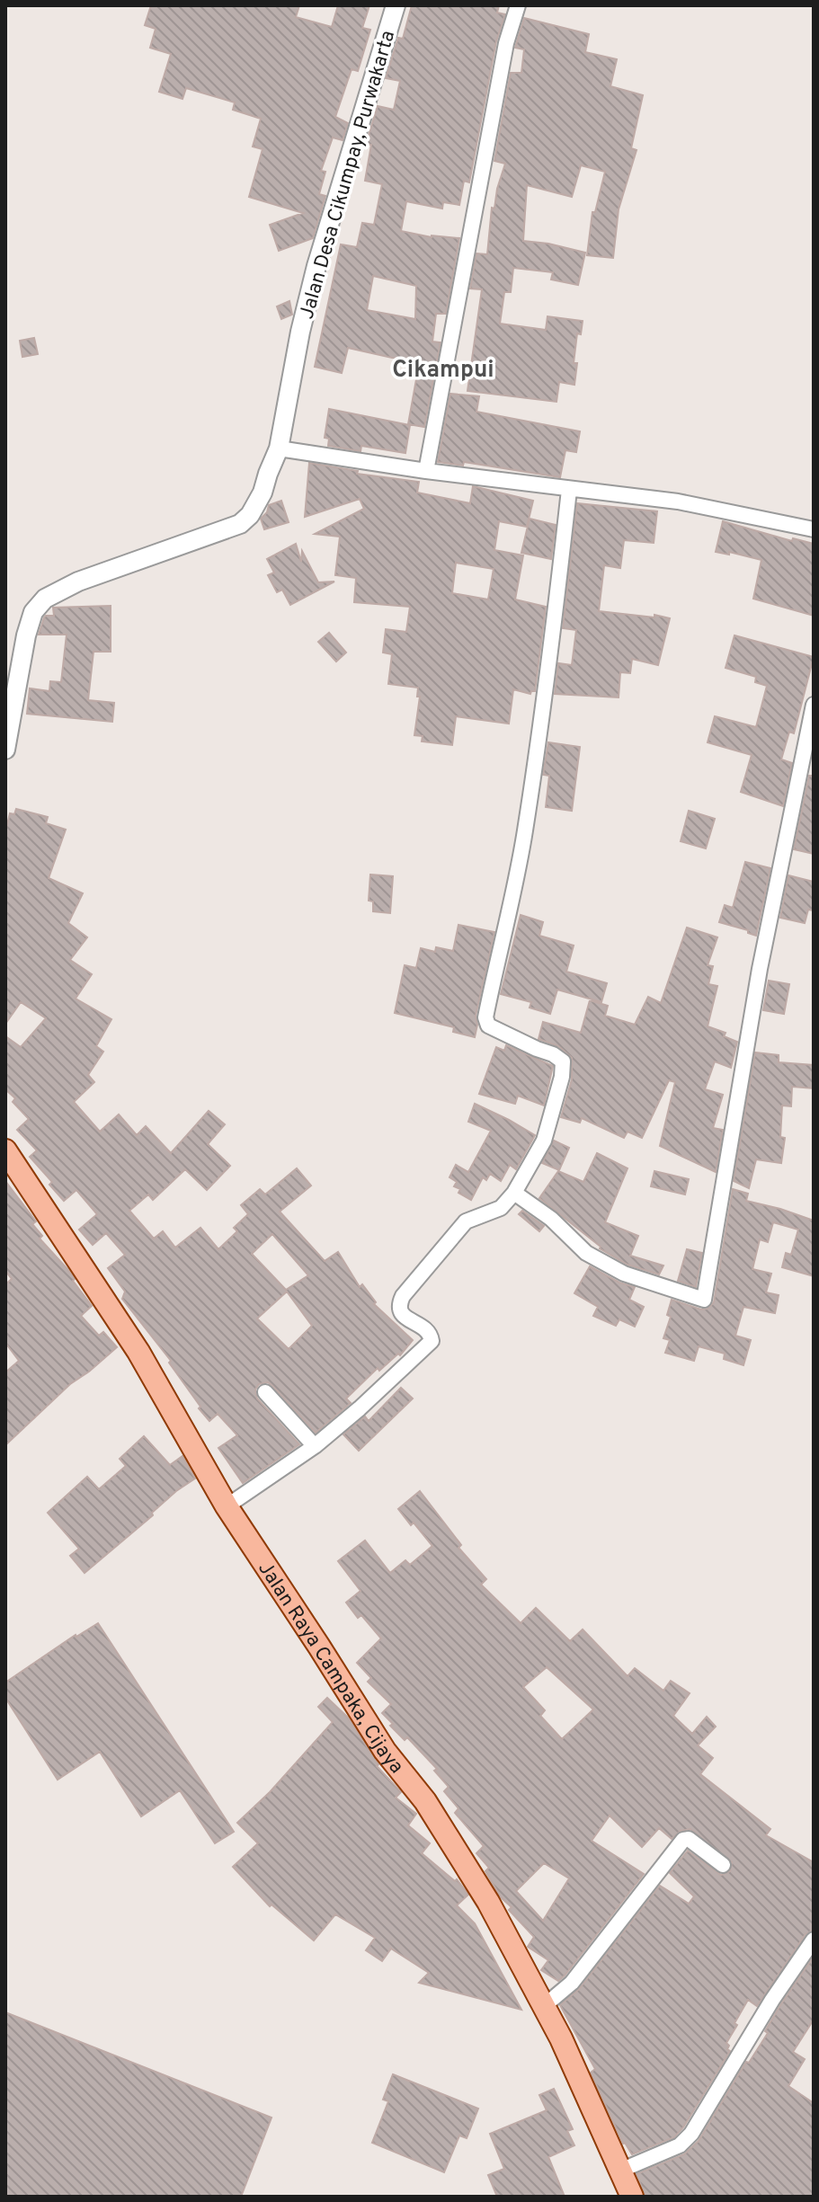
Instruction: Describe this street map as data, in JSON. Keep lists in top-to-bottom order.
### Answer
{
  "streets": {
    "main road": ["Jalan Raya Campaka, Cijaya"],
    "street": ["Jalan Desa Cikumpay, Purwakarta"]
  },
  "districts": ["Cikampui"]
}
